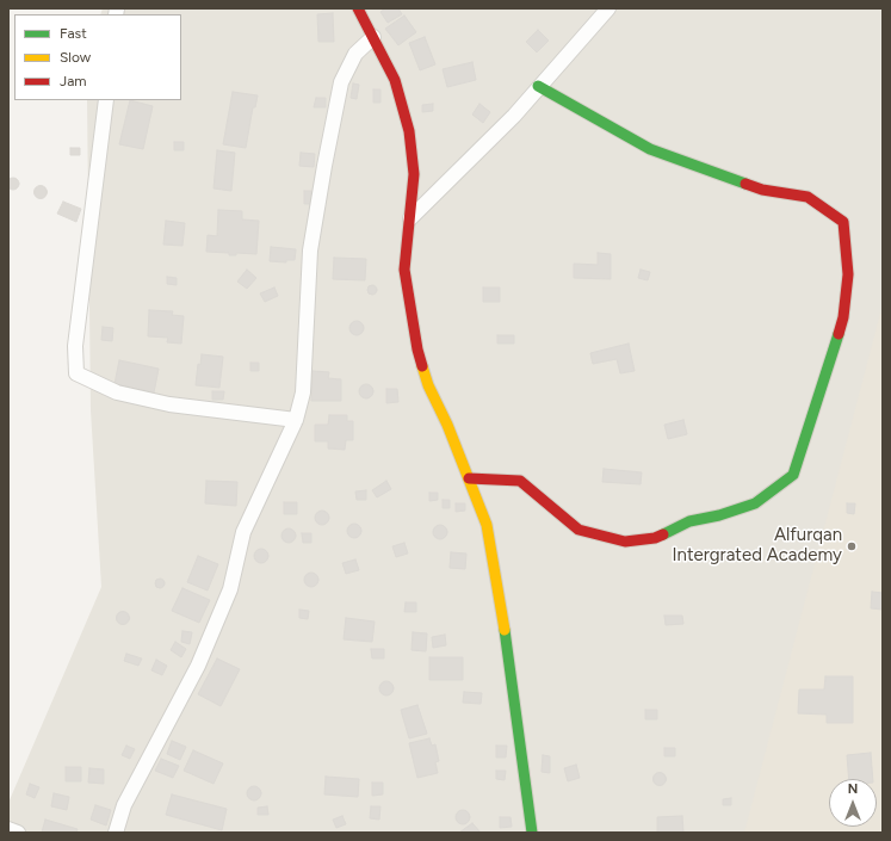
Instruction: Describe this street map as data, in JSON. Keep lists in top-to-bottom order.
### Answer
{
  "places": ["Alfurqan Intergrated Academy"],
  "legend": ["Fast", "Slow", "Jam"],
  "north": "top"
}
